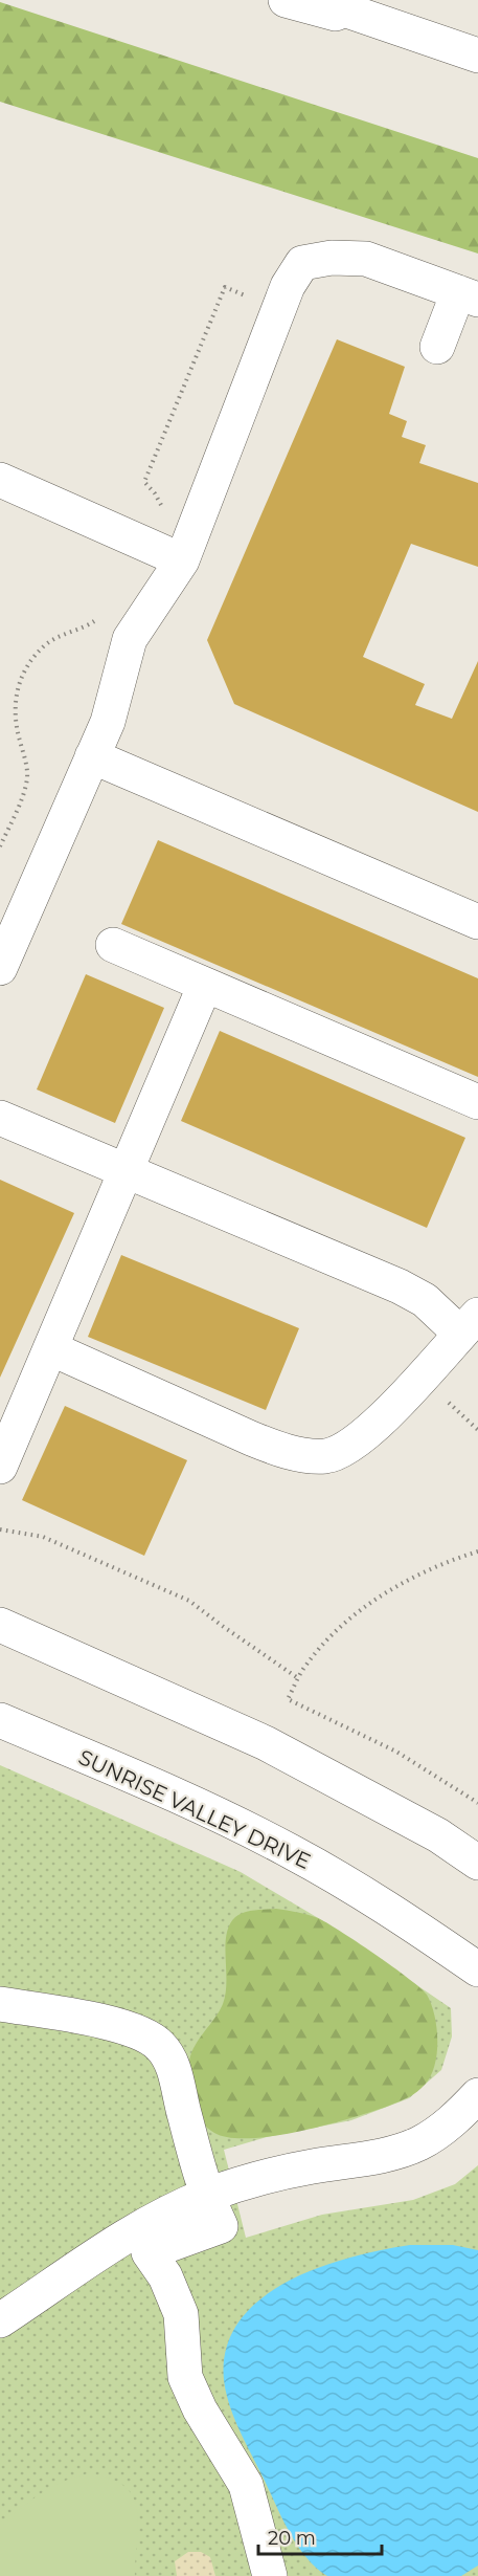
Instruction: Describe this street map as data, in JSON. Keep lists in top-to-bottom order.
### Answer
{
  "streets": {
    "main road": ["SUNRISE VALLEY DRIVE"]
  },
  "scale_bar": "20 m"
}
